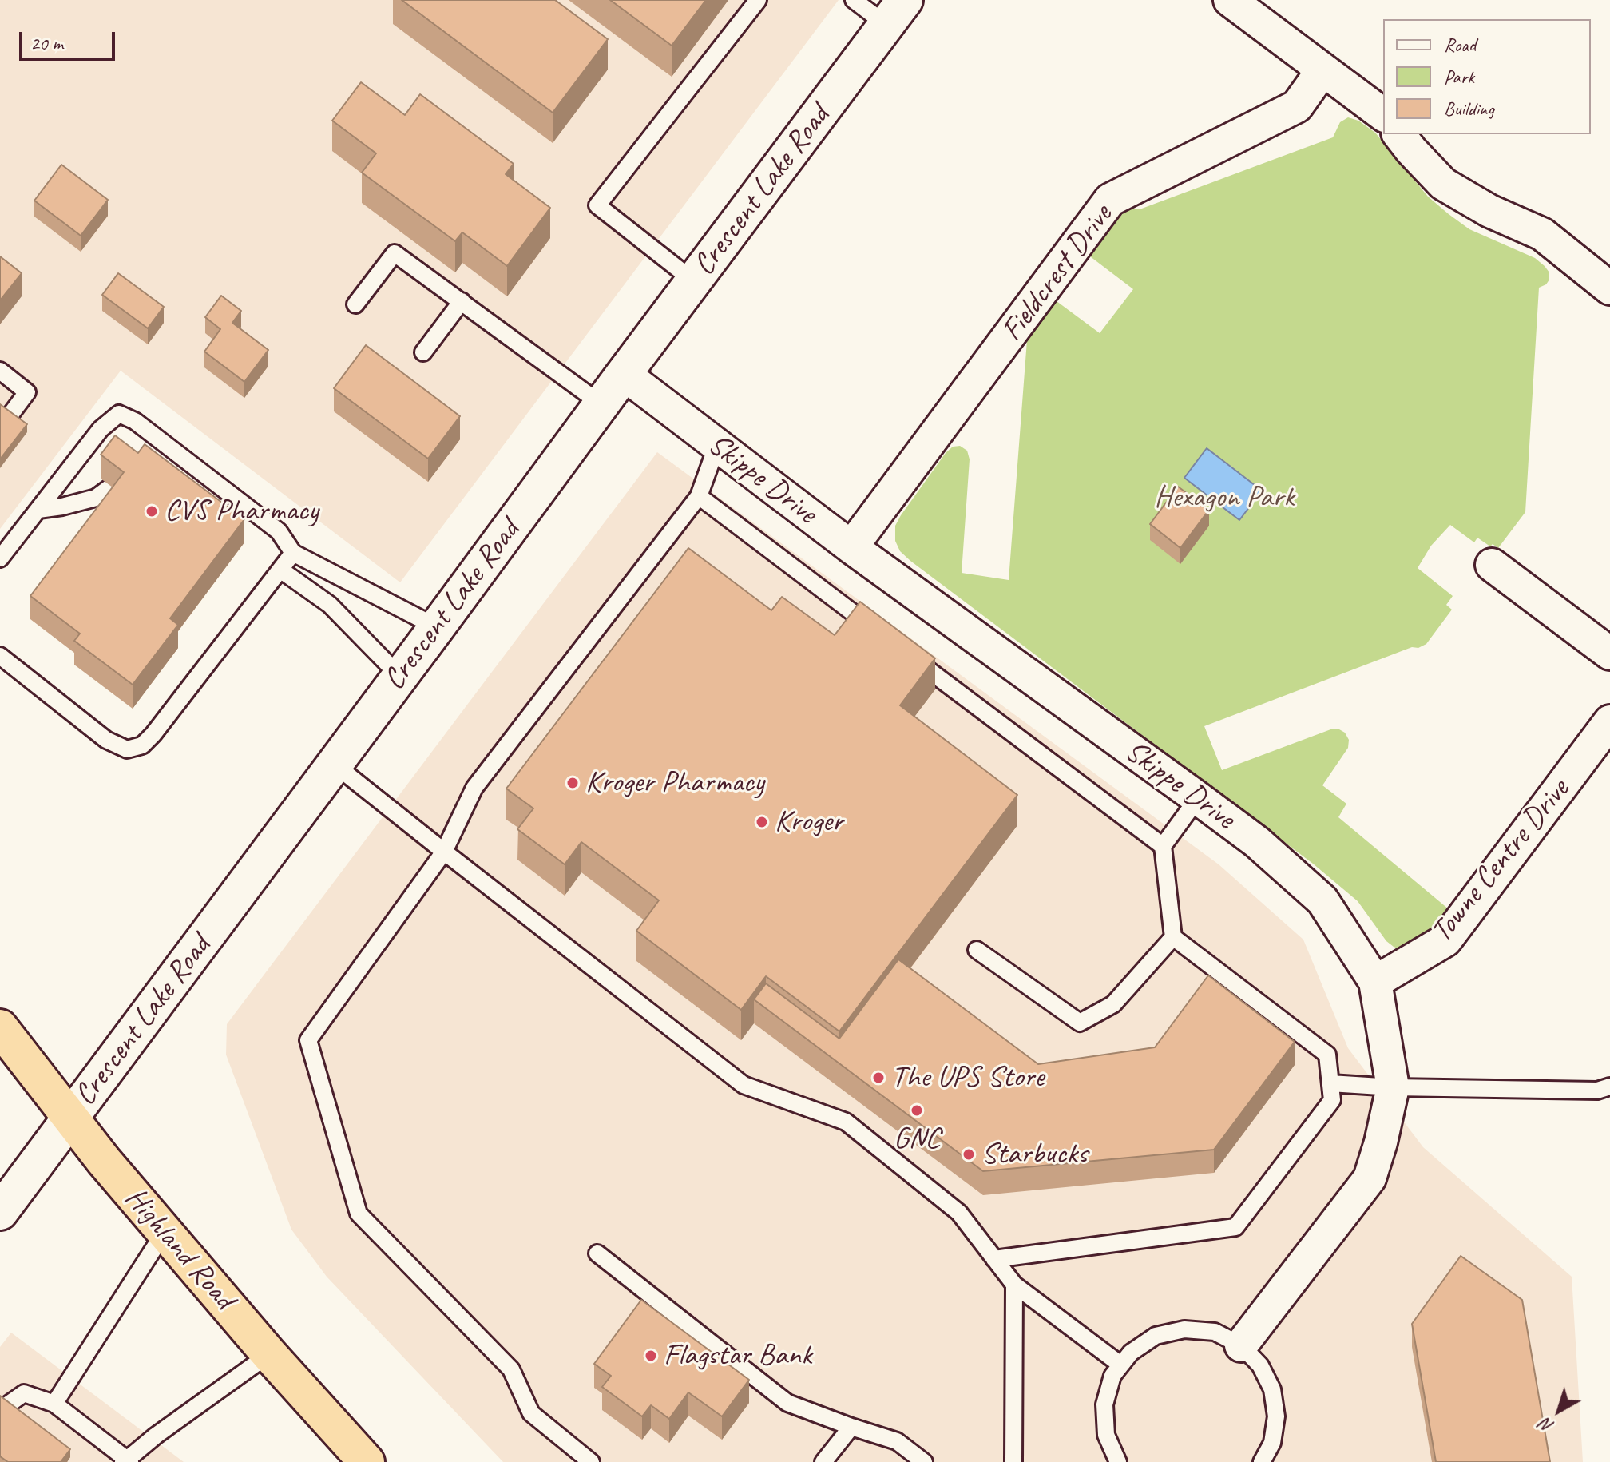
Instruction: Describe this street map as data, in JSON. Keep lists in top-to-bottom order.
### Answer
{
  "streets": {
    "highway": ["Highland Road"],
    "street": [
      "Crescent Lake Road",
      "Fieldcrest Drive",
      "Skippe Drive",
      "Towne Centre Drive"
    ]
  },
  "crossings": [
    ["Crescent Lake Road", "Skippe Drive"],
    ["Crescent Lake Road", "Highland Road"],
    ["Fieldcrest Drive", "Skippe Drive"],
    ["Skippe Drive", "Towne Centre Drive"]
  ],
  "parks": ["Hexagon Park"],
  "places": [
    "CVS Pharmacy",
    "Kroger Pharmacy",
    "Kroger",
    "The UPS Store",
    "GNC",
    "Starbucks",
    "Flagstar Bank"
  ],
  "legend": ["Road", "Park", "Building"],
  "scale_bar": "20 m",
  "north": "bottom left"
}
